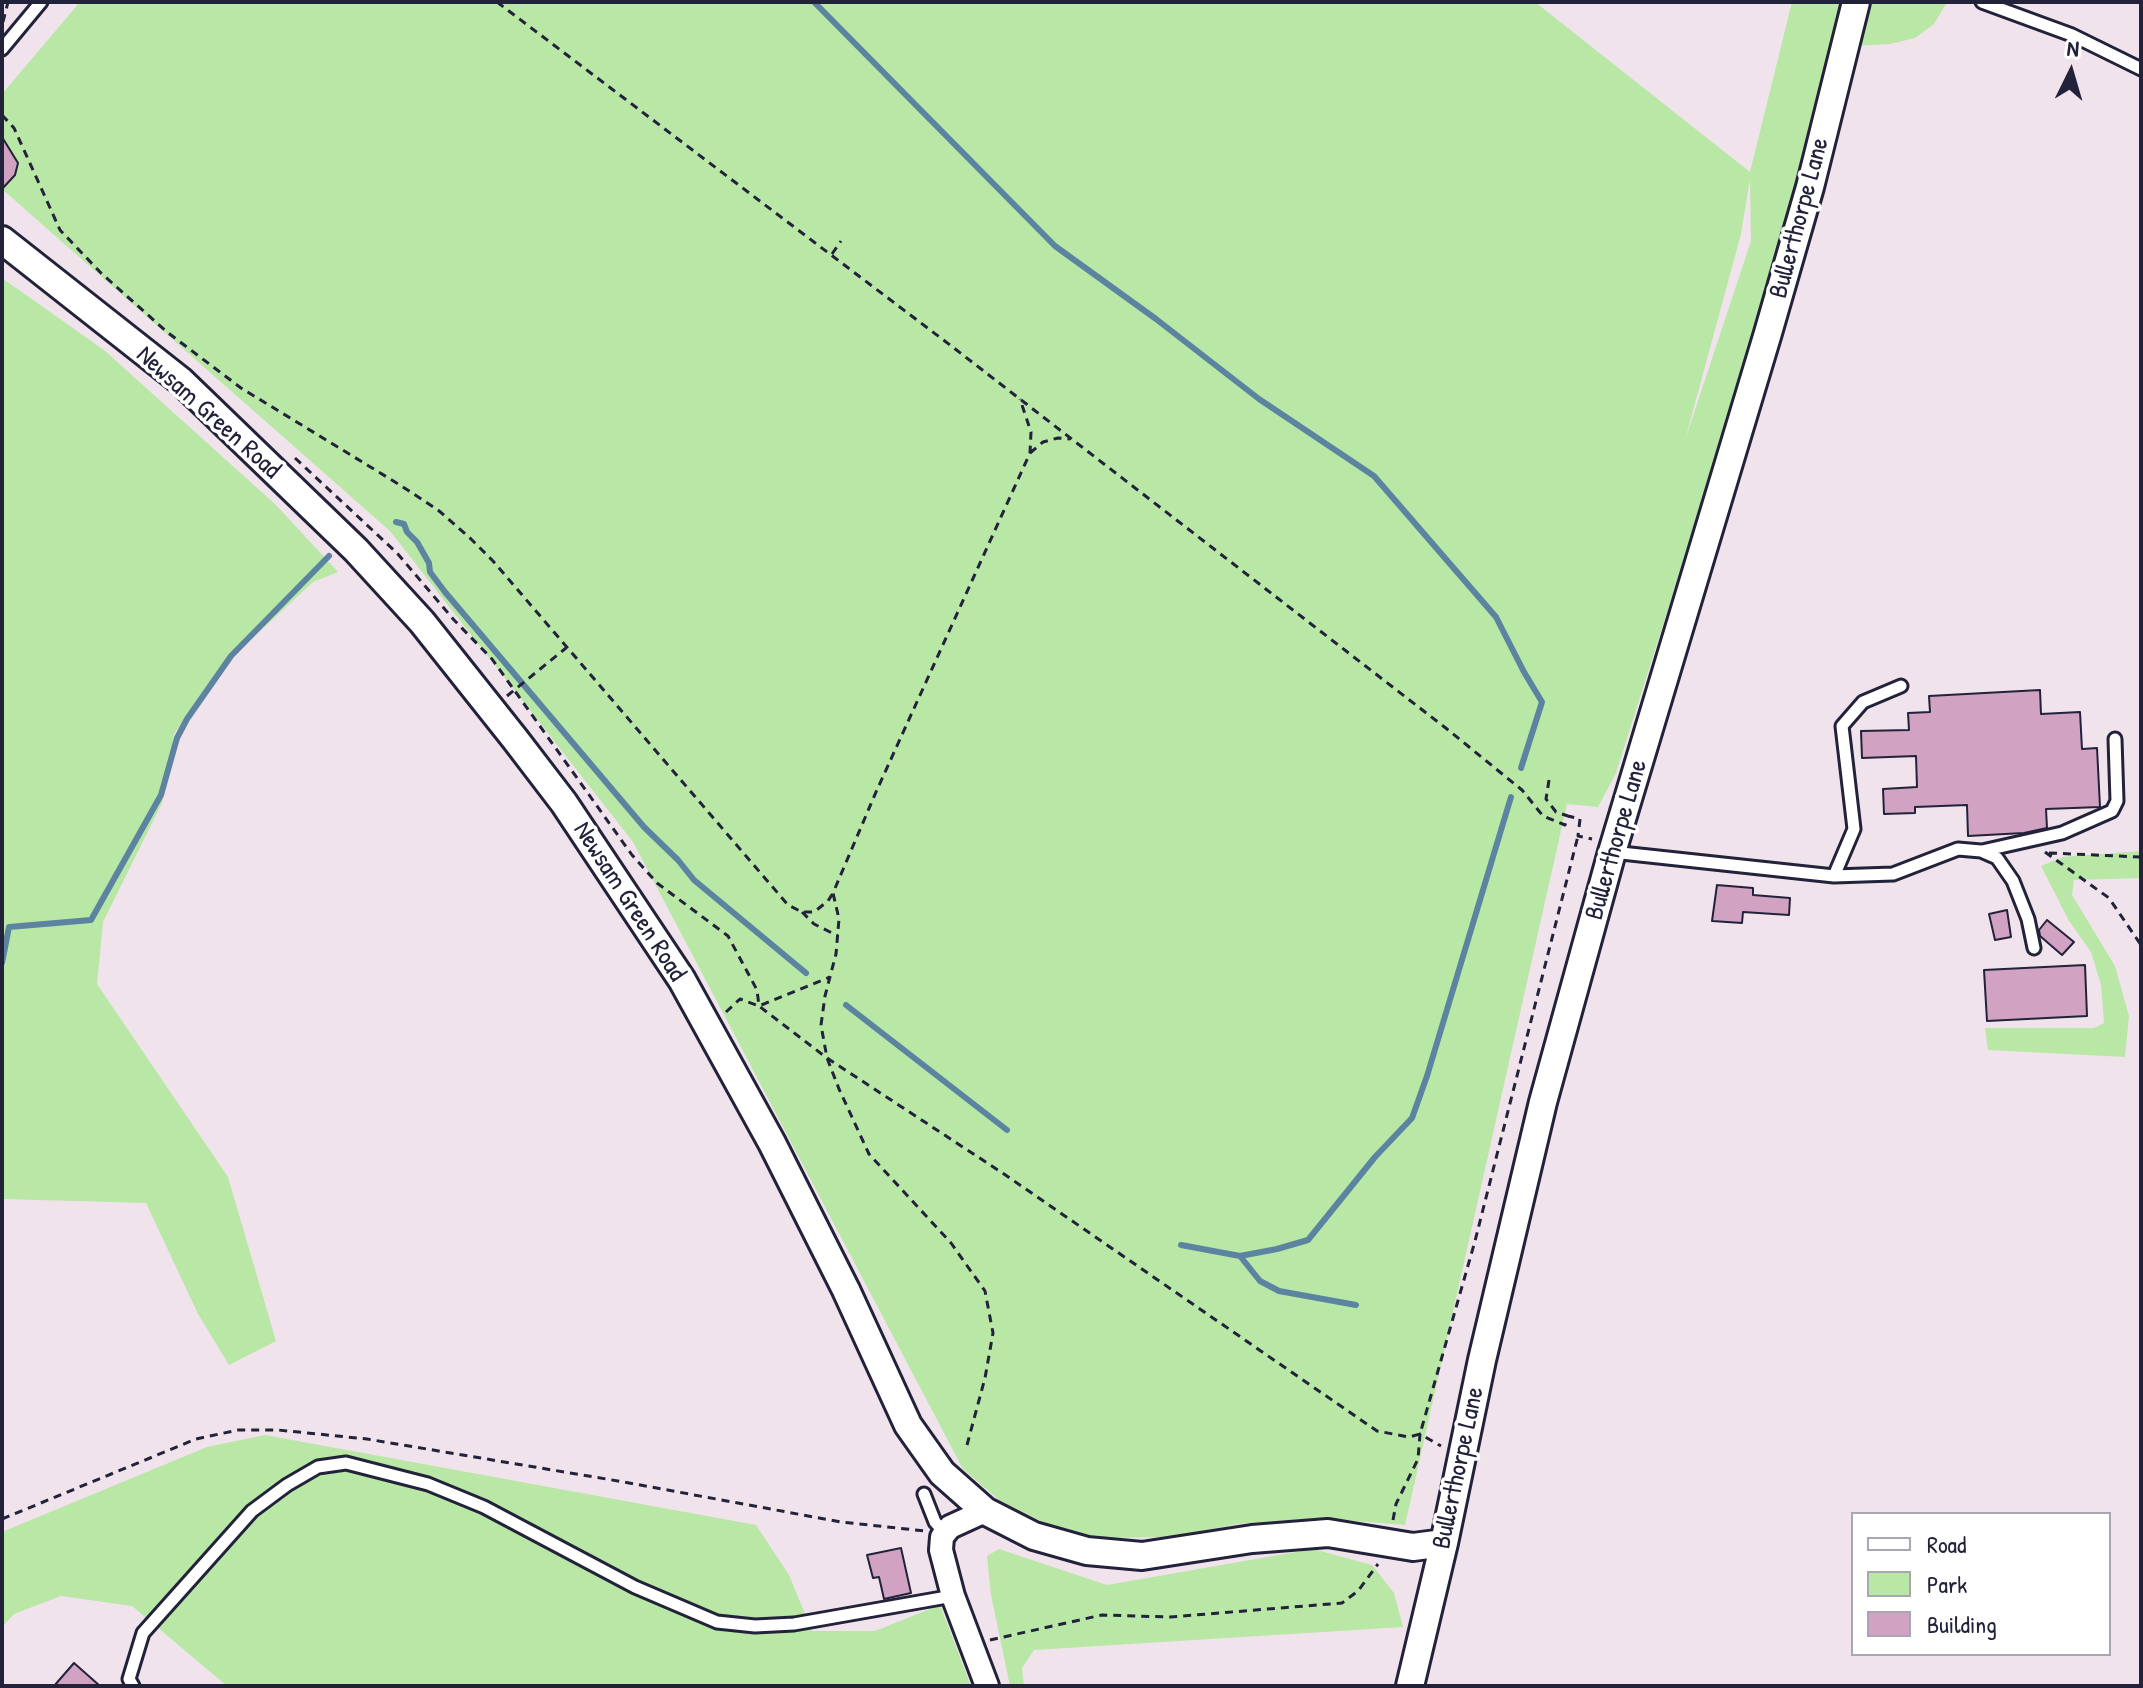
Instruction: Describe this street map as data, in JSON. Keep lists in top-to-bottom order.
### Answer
{
  "streets": {
    "street": ["Bullerthorpe Lane", "Newsam Green Road"]
  },
  "crossings": [
    ["Bullerthorpe Lane", "Newsam Green Road"]
  ],
  "legend": ["Road", "Park", "Building"],
  "north": "top"
}
